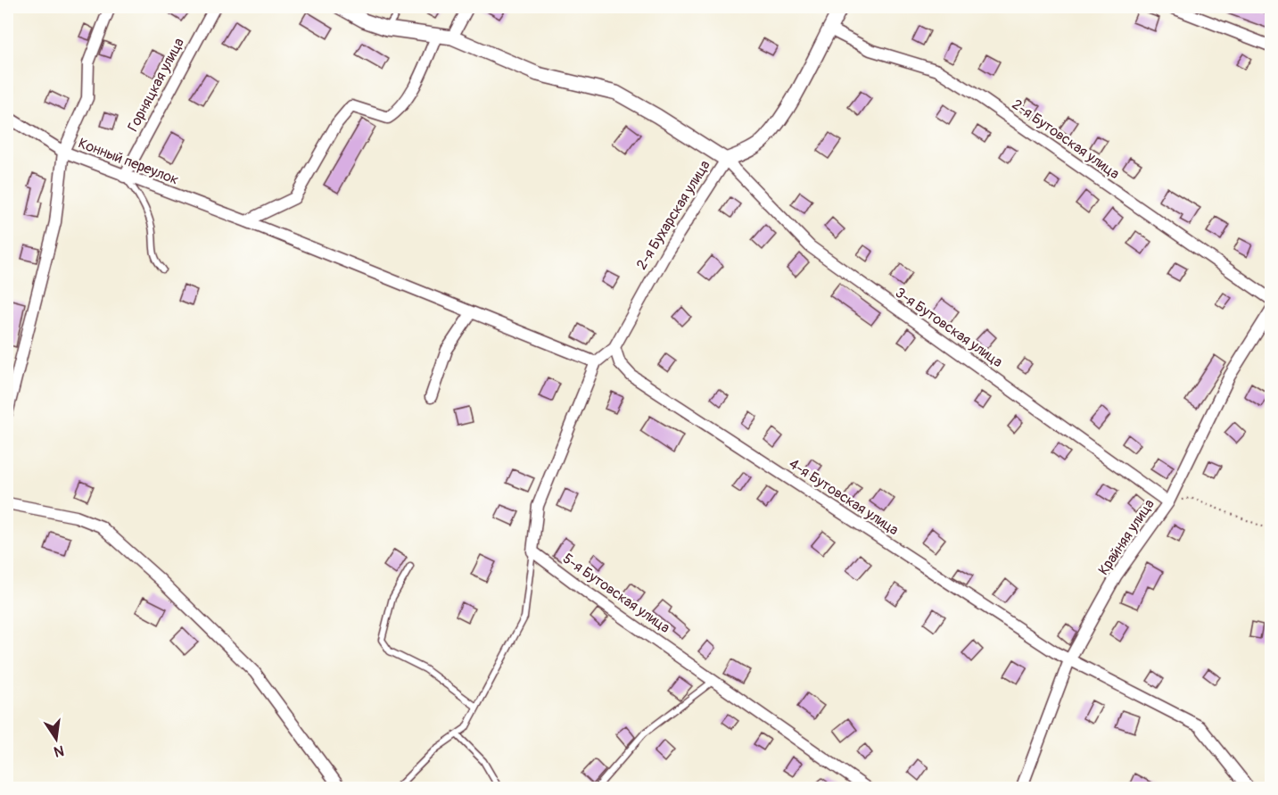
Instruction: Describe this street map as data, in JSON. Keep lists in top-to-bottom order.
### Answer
{
  "streets": {
    "street": [
      "Горняцкая улица",
      "2-я Бутовская улица",
      "Конный переулок",
      "2-я Бухарская улица",
      "3-я Бутовская улица",
      "4-я Бутовская улица",
      "Крайняя улица",
      "5-я Бутовская улица"
    ]
  },
  "crossings": [
    ["Горняцкая улица", "Конный переулок"],
    ["2-я Бутовская улица", "2-я Бухарская улица"],
    ["2-я Бухарская улица", "3-я Бутовская улица"],
    ["2-я Бухарская улица", "4-я Бутовская улица"],
    ["3-я Бутовская улица", "Крайняя улица"],
    ["4-я Бутовская улица", "Крайняя улица"]
  ],
  "north": "bottom"
}
